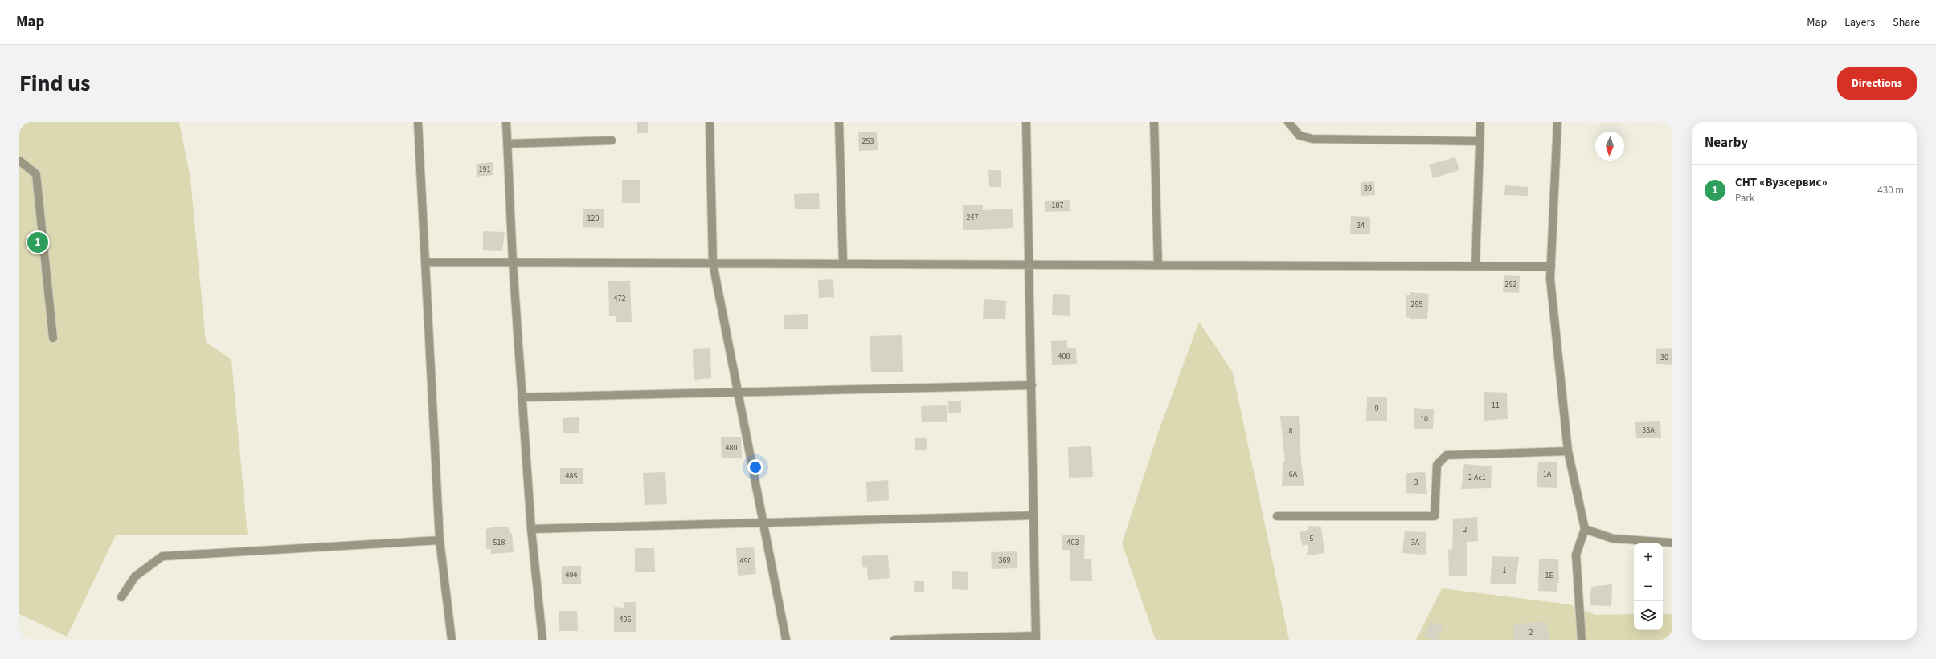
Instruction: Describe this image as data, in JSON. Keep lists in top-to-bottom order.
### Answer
{
  "house_numbers": [
    "253",
    "191",
    "39",
    "187",
    "247",
    "120",
    "34",
    "292",
    "472",
    "295",
    "408",
    "30",
    "11",
    "9",
    "10",
    "33А",
    "8",
    "480",
    "6А",
    "1А",
    "485",
    "2 Ас1",
    "3",
    "2",
    "5",
    "518",
    "403",
    "3А",
    "369",
    "490",
    "1",
    "494",
    "1Б",
    "496",
    "2"
  ],
  "north": "bottom",
  "page": {
    "header": "Map",
    "nav": ["Map", "Layers", "Share"],
    "title": "Find us",
    "buttons": "Directions",
    "heading": "Nearby",
    "list": [
      {
        "mark": "1",
        "name": "СНТ «Вузсервис»",
        "note": "Park",
        "value": "430 m"
      }
    ],
    "pins": "1",
    "map_buttons": ["+", "−"]
  }
}
